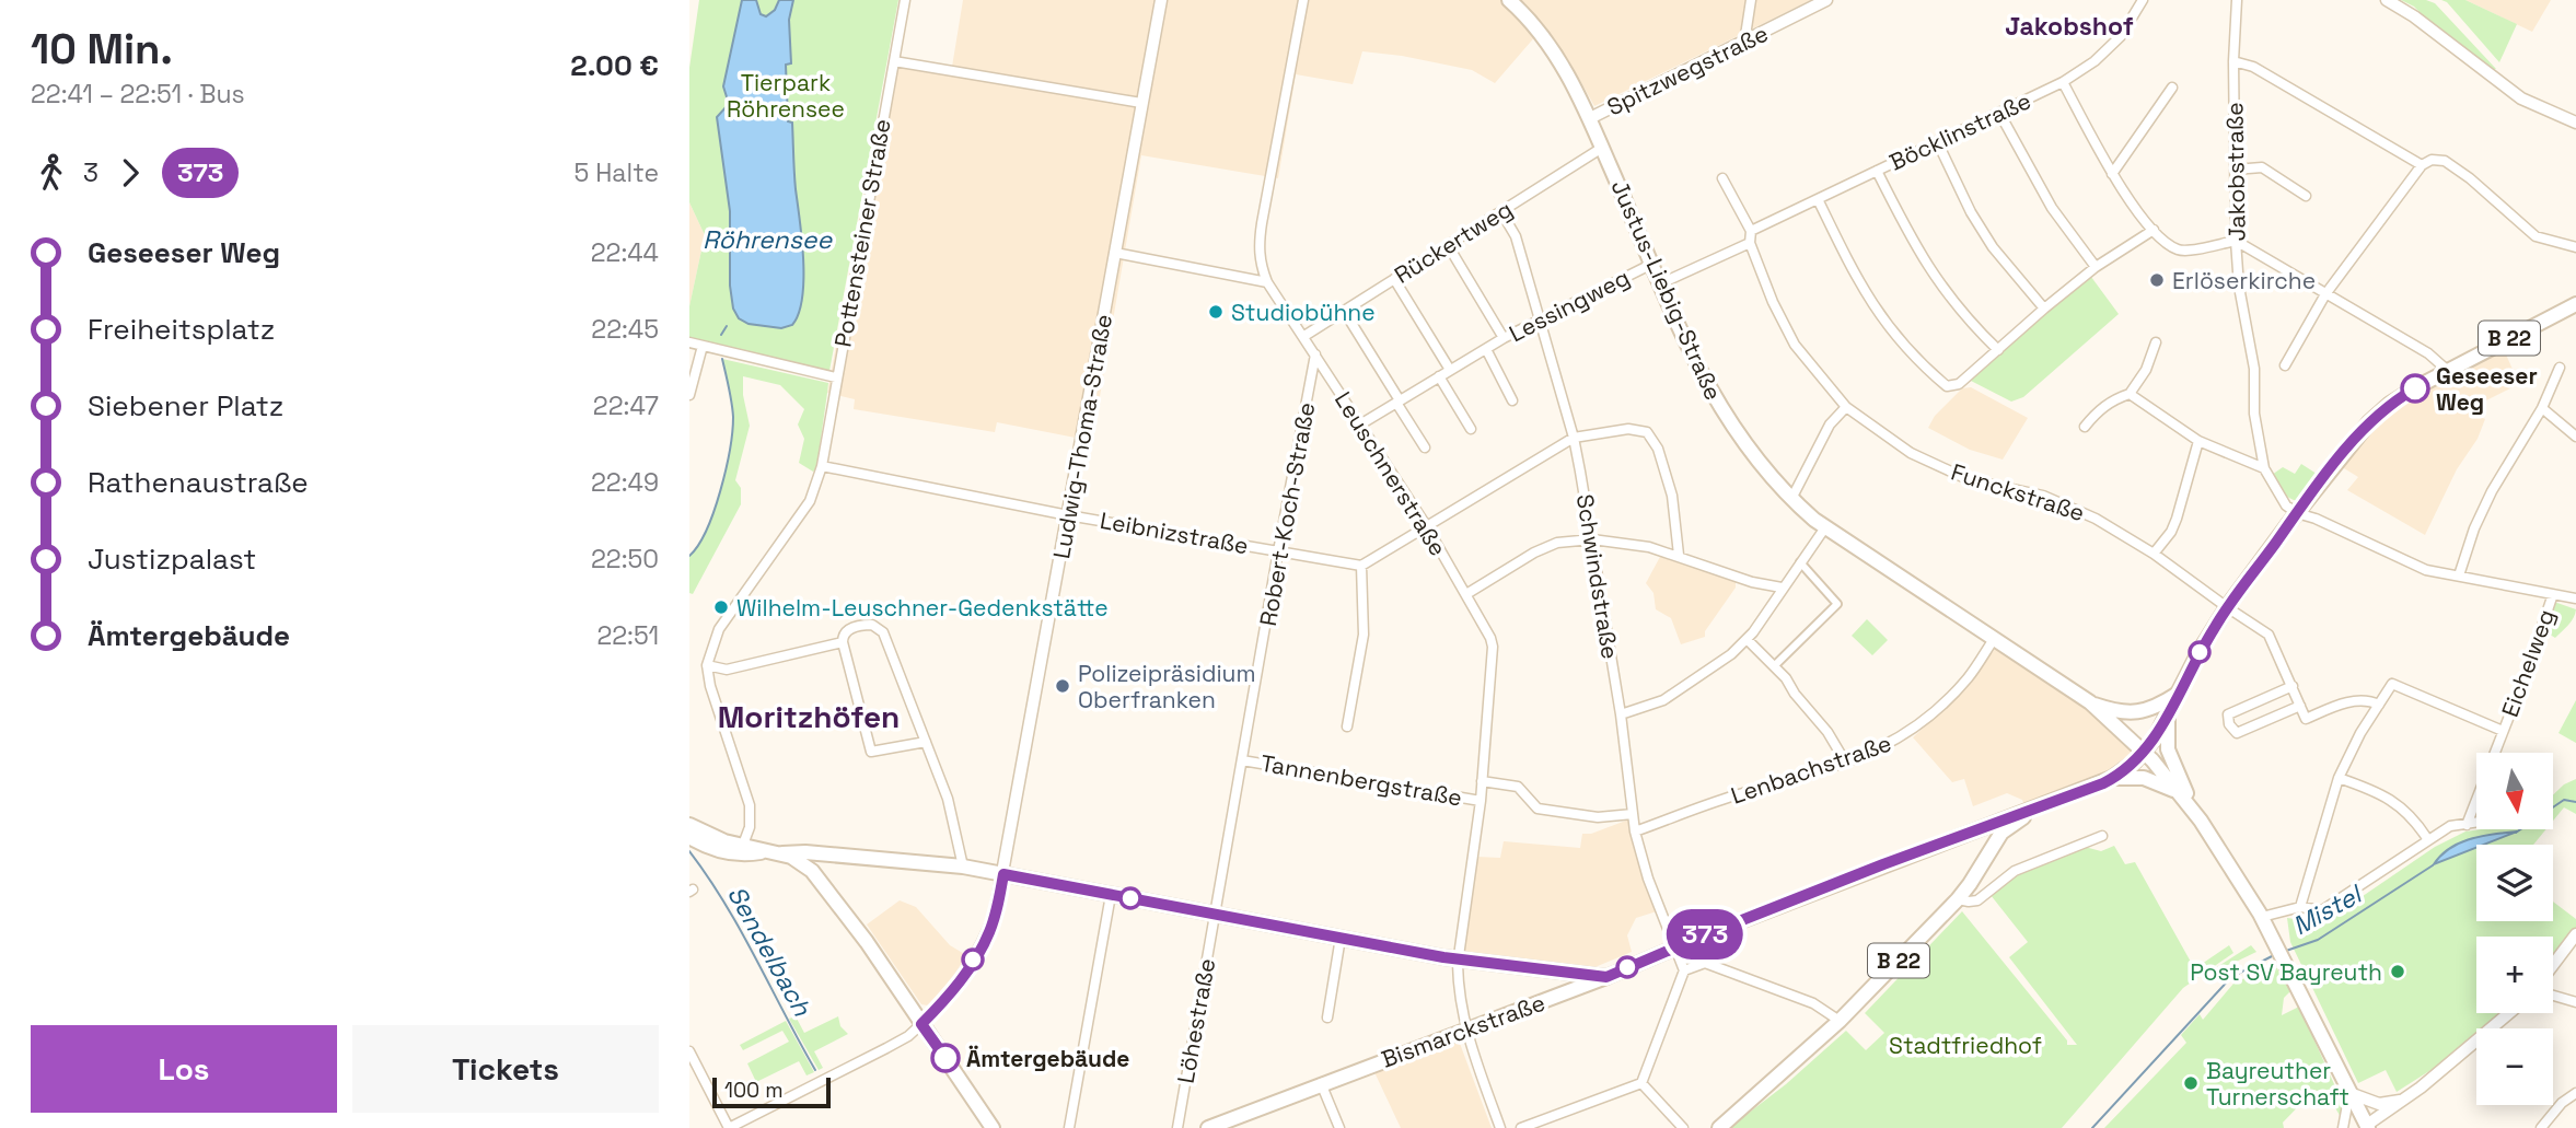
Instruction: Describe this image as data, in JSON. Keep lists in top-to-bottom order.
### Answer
{
  "streets": {
    "main road": ["Justus-Liebig-Straße", "B 22", "Bismarckstraße"],
    "street": [
      "Spitzwegstraße",
      "Böcklinstraße",
      "Jakobstraße",
      "Pottensteiner Straße",
      "Rückertweg",
      "Lessingweg",
      "Ludwig-Thoma-Straße",
      "Leuschnerstraße",
      "Funckstraße",
      "Robert-Koch-Straße",
      "Leibnizstraße",
      "Schwindstraße",
      "Eichelweg",
      "Lenbachstraße",
      "Tannenbergstraße",
      "Löhestraße"
    ]
  },
  "crossings": [
    ["Spitzwegstraße", "Justus-Liebig-Straße"],
    ["Jakobstraße", "B 22"],
    ["Pottensteiner Straße", "Leibnizstraße"],
    ["Rückertweg", "Justus-Liebig-Straße"],
    ["Rückertweg", "Leuschnerstraße"],
    ["Rückertweg", "Schwindstraße"],
    ["Justus-Liebig-Straße", "Lessingweg"],
    ["Justus-Liebig-Straße", "Lenbachstraße"],
    ["Lessingweg", "Leuschnerstraße"],
    ["Lessingweg", "Schwindstraße"],
    ["B 22", "Funckstraße"],
    ["B 22", "Bismarckstraße"],
    ["Ludwig-Thoma-Straße", "Leibnizstraße"],
    ["Leuschnerstraße", "Robert-Koch-Straße"],
    ["Leuschnerstraße", "Tannenbergstraße"],
    ["Leuschnerstraße", "Bismarckstraße"],
    ["Robert-Koch-Straße", "Leibnizstraße"],
    ["Robert-Koch-Straße", "Tannenbergstraße"],
    ["Robert-Koch-Straße", "Löhestraße"],
    ["Schwindstraße", "Lenbachstraße"],
    ["Schwindstraße", "Bismarckstraße"]
  ],
  "districts": ["Jakobshof", "Moritzhöfen"],
  "water": ["Röhrensee", "Mistel", "Sendelbach"],
  "parks": ["Tierpark Röhrensee", "Stadtfriedhof"],
  "places": [
    "Erlöserkirche",
    "Studiobühne",
    "Geseeser Weg",
    "Wilhelm-Leuschner-Gedenkstätte",
    "Polizeipräsidium Oberfranken",
    "Post SV Bayreuth",
    "Ämtergebäude",
    "Bayreuther Turnerschaft"
  ],
  "lines": ["bus line 373"],
  "scale_bar": "100 m",
  "north": "bottom",
  "page": {
    "heading": ["10 Min.", "22:41 – 22:51 · Bus", "2.00 €"],
    "on_map": "373",
    "legs": ["3", "373", "5 Halte"],
    "list": [
      {
        "name": "Geseeser Weg",
        "value": "22:44"
      },
      {
        "name": "Freiheitsplatz",
        "value": "22:45"
      },
      {
        "name": "Siebener Platz",
        "value": "22:47"
      },
      {
        "name": "Rathenaustraße",
        "value": "22:49"
      },
      {
        "name": "Justizpalast",
        "value": "22:50"
      },
      {
        "name": "Ämtergebäude",
        "value": "22:51"
      }
    ],
    "map_buttons": ["+", "−"],
    "buttons": ["Los", "Tickets"],
    "scale": "100 m"
  }
}
